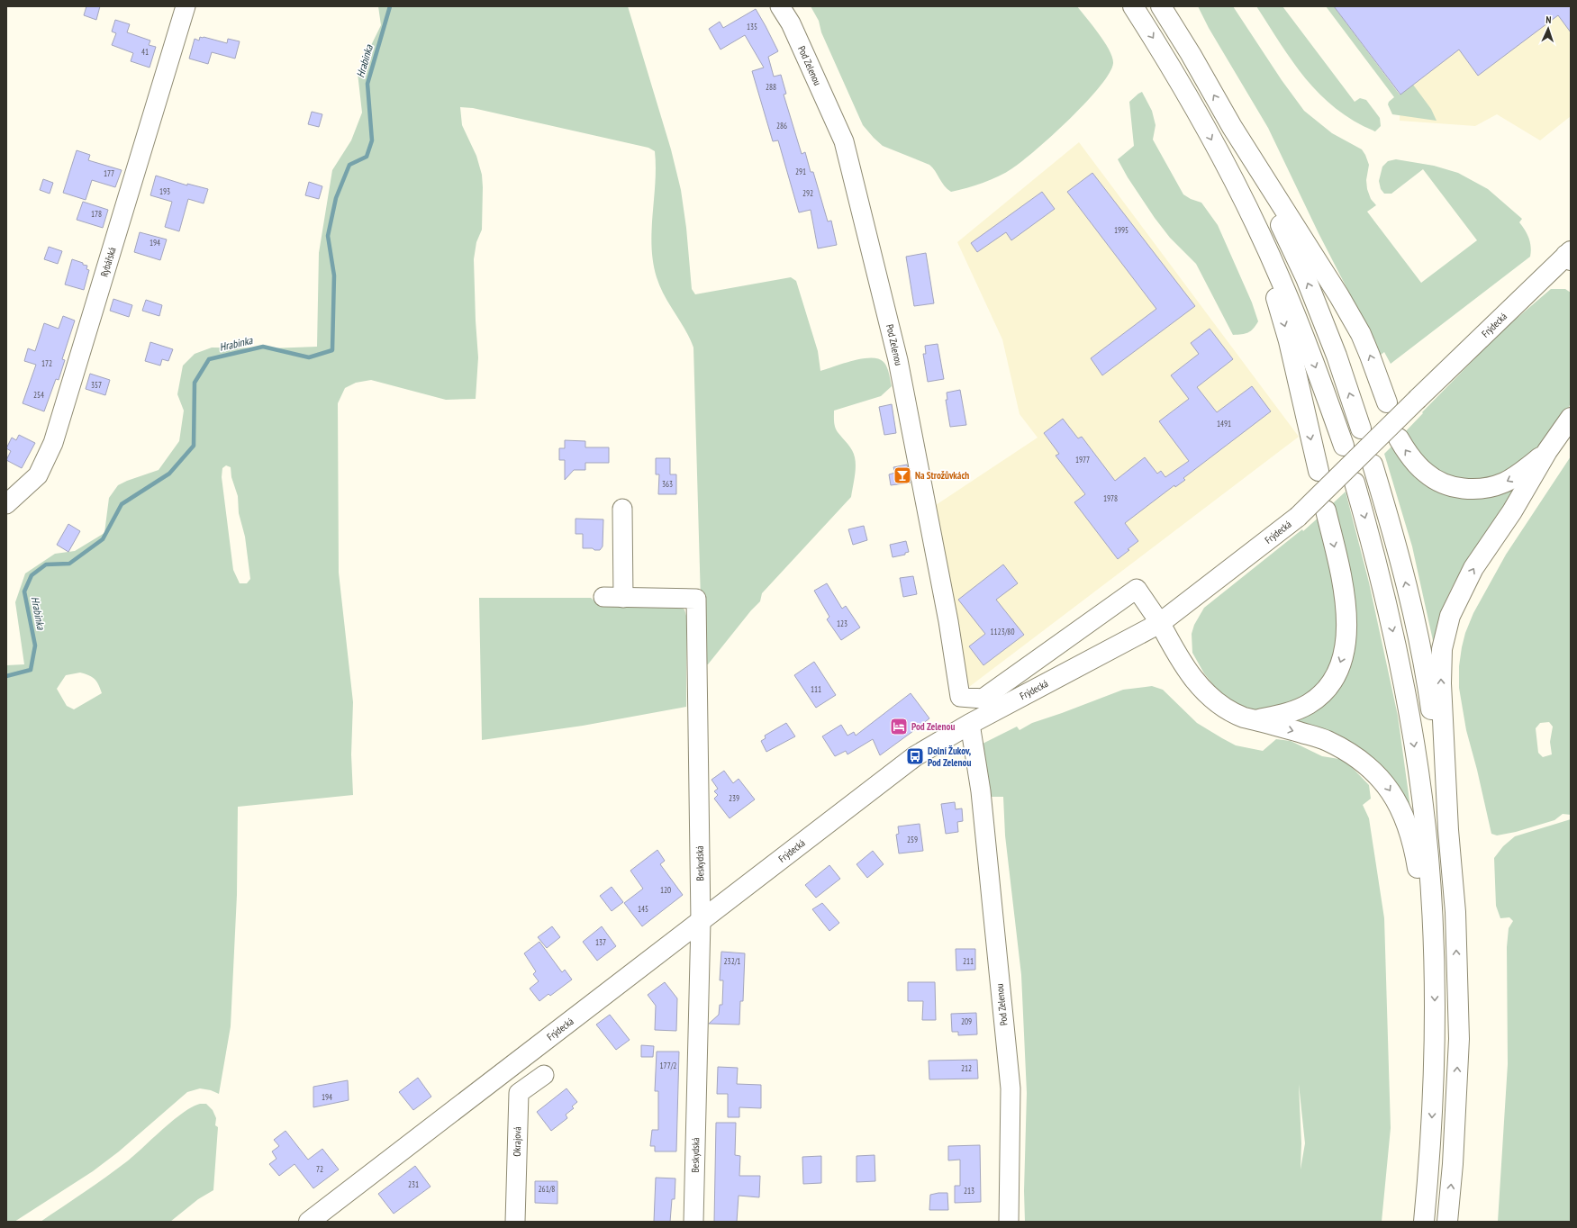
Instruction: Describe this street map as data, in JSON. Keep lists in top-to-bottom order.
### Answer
{
  "streets": {
    "main road": ["Frýdecká"],
    "street": [
      "Pod Zelenou",
      "Rybářská",
      "Beskydská",
      "Okrajová"
    ]
  },
  "crossings": [
    ["Pod Zelenou", "Frýdecká"],
    ["Frýdecká", "Beskydská"]
  ],
  "water": ["Hrabinka"],
  "places": {
    "bar": ["Na Strožůvkách"],
    "hotel": ["Pod Zelenou"],
    "bus stop": ["Dolní Žukov, Pod Zelenou"]
  },
  "house_numbers": [
    "135",
    "41",
    "288",
    "286",
    "291",
    "177",
    "193",
    "292",
    "178",
    "1995",
    "194",
    "172",
    "357",
    "254",
    "1491",
    "1977",
    "363",
    "1978",
    "123",
    "1123/80",
    "111",
    "239",
    "259",
    "120",
    "145",
    "137",
    "232/1",
    "211",
    "209",
    "177/2",
    "212",
    "194",
    "72",
    "231",
    "261/8",
    "213"
  ],
  "north": "top"
}
